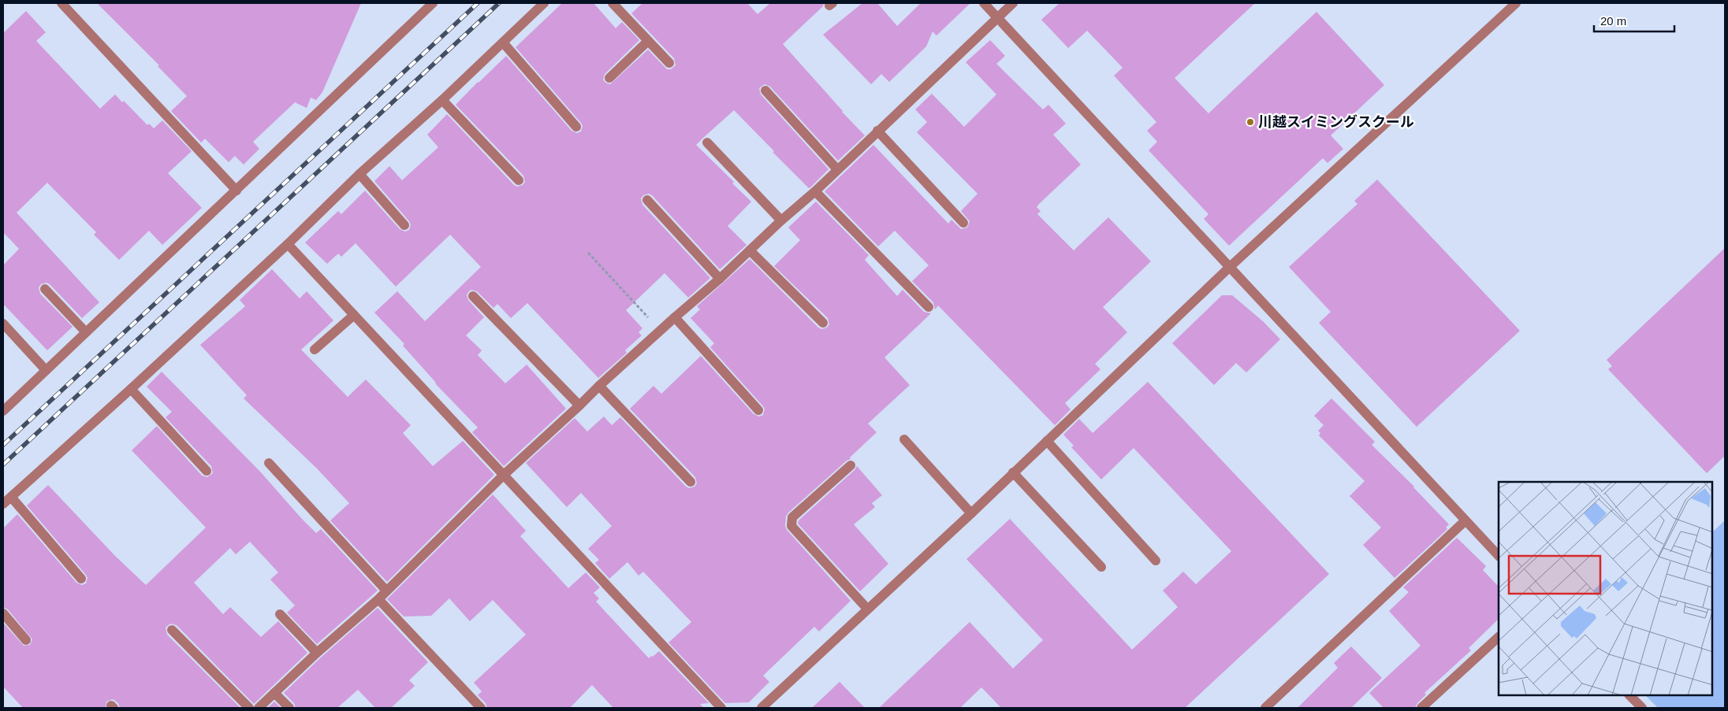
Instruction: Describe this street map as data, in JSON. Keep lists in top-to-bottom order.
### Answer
{
  "places": ["川越スイミングスクール"],
  "scale_bar": "20 m"
}
